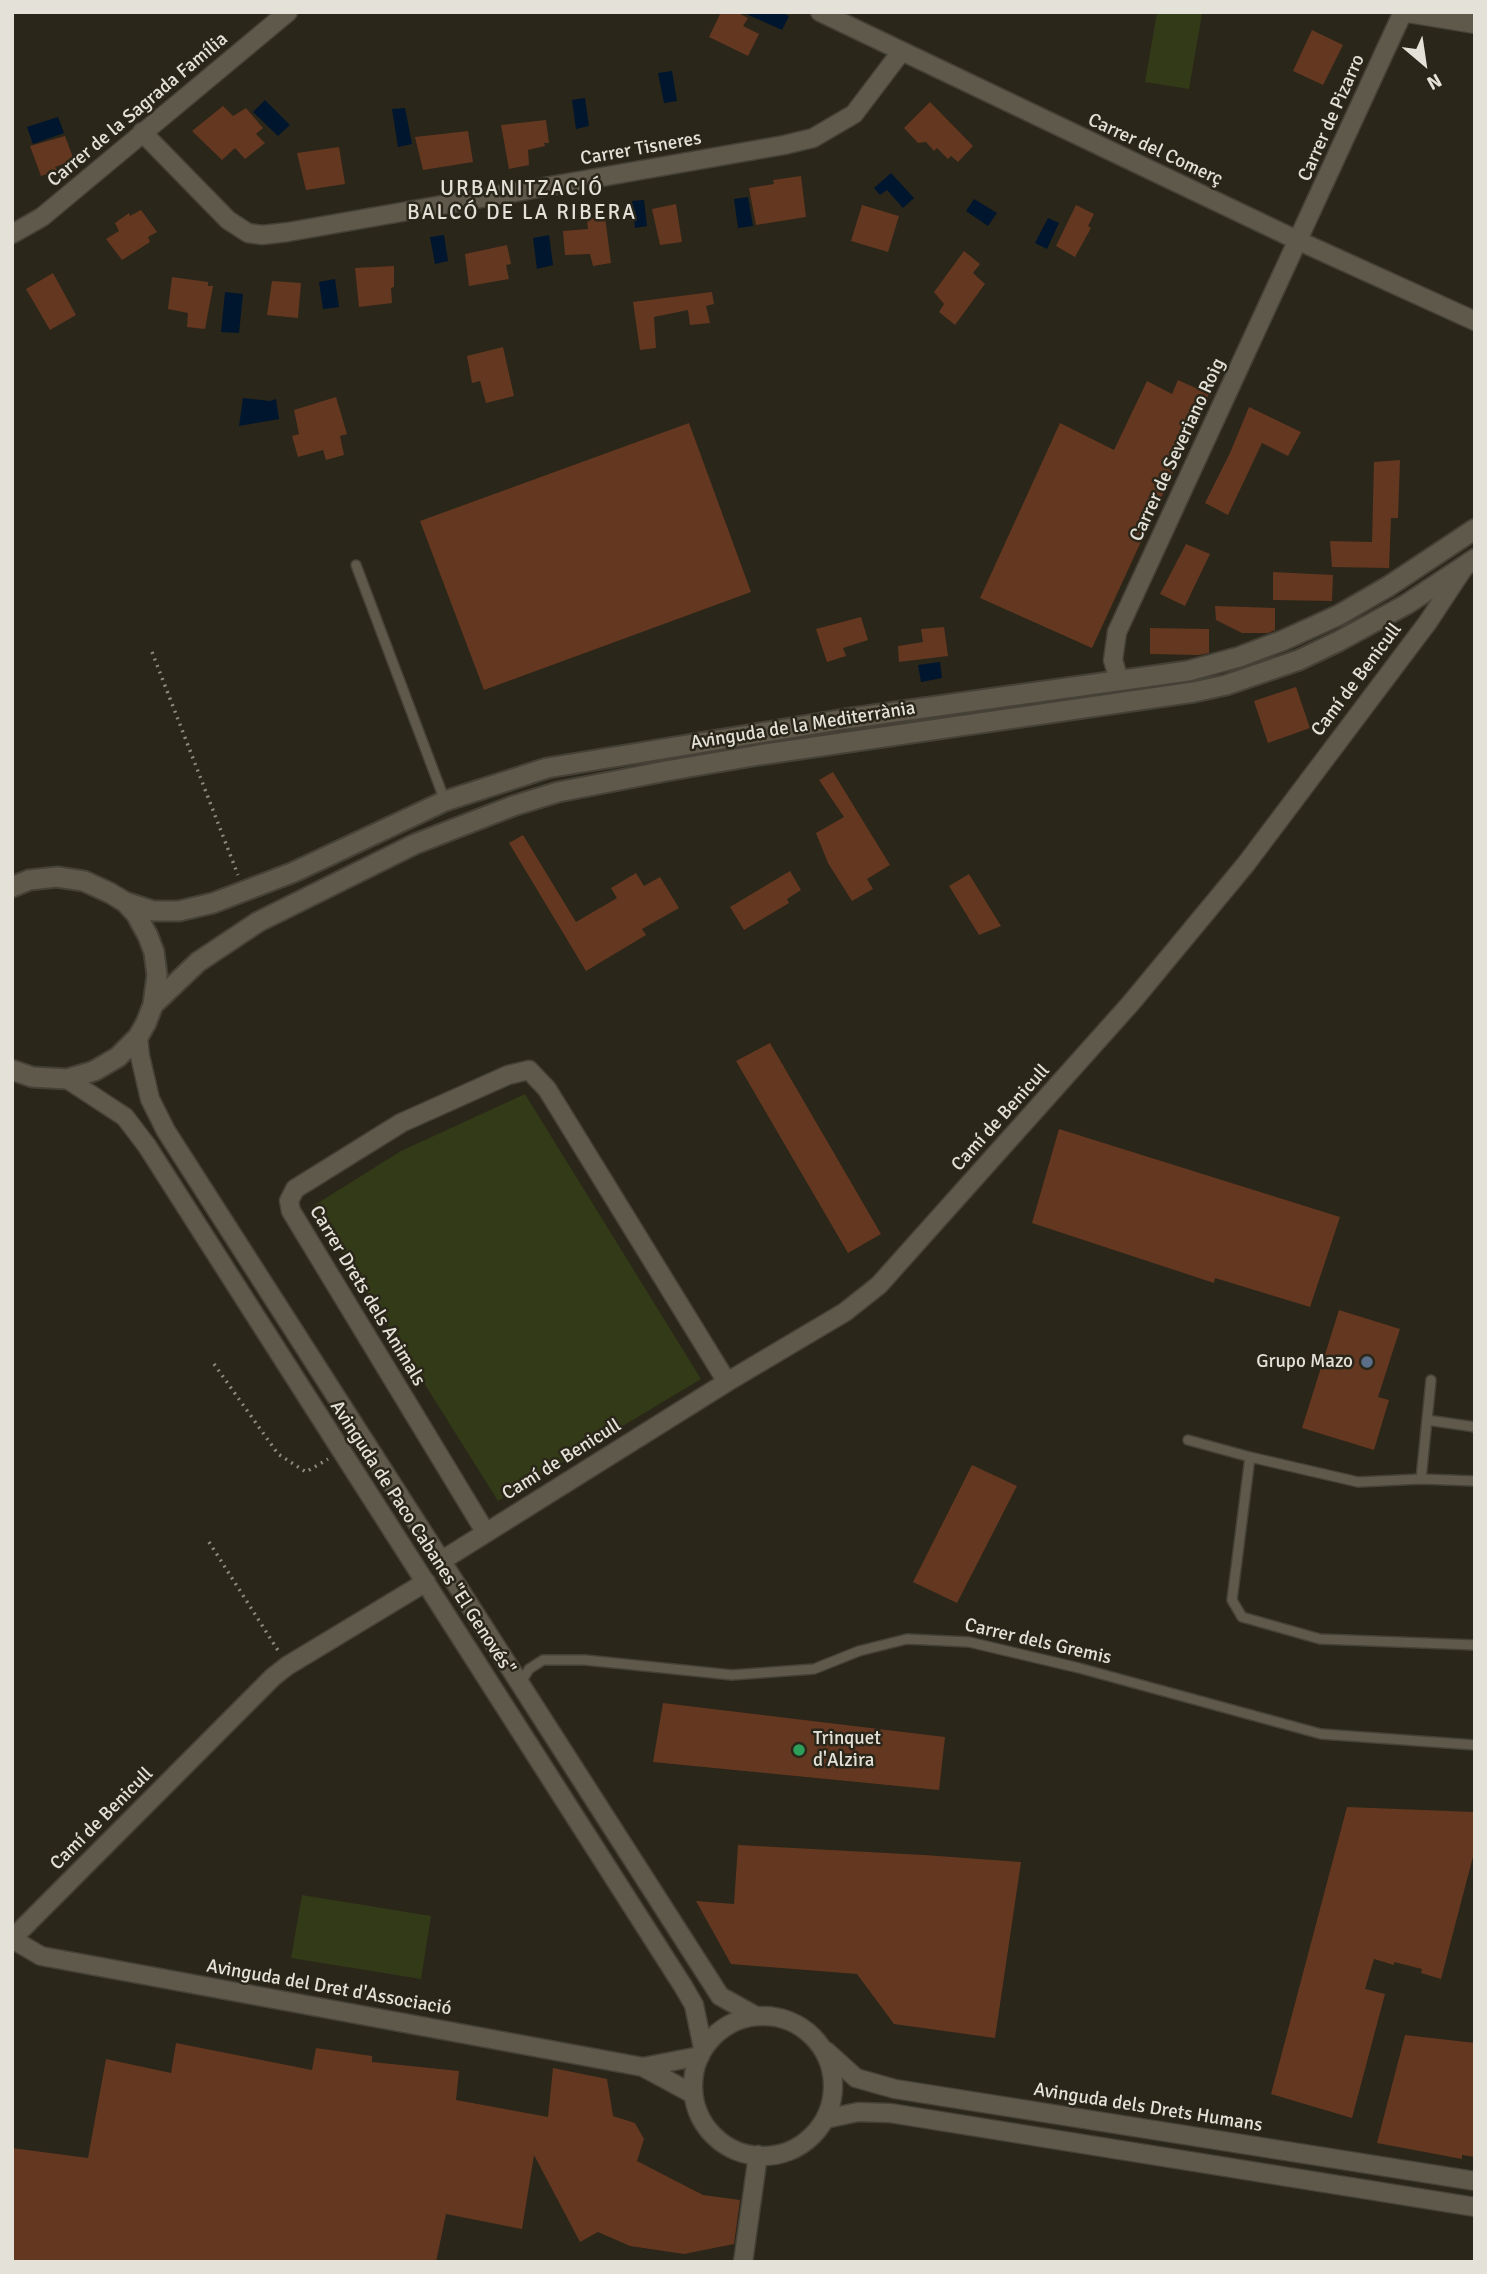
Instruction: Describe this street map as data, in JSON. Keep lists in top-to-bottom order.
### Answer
{
  "streets": {
    "main road": ["Avinguda de la Mediterrània"],
    "street": [
      "Carrer de la Sagrada Família",
      "Carrer de Pizarro",
      "Carrer Tisneres",
      "Carrer del Comerç",
      "Carrer de Severiano Roig",
      "Camí de Benicull",
      "Carrer Drets dels Animals",
      "Avinguda de Paco Cabanes \"El Genovés\"",
      "Avinguda del Dret d'Associació",
      "Avinguda dels Drets Humans"
    ],
    "lane": ["Carrer dels Gremis"]
  },
  "crossings": [
    ["Carrer de la Sagrada Família", "Carrer Tisneres"],
    ["Carrer de Pizarro", "Carrer del Comerç"],
    ["Carrer de Pizarro", "Carrer de Severiano Roig"],
    ["Carrer Tisneres", "Carrer del Comerç"],
    ["Carrer del Comerç", "Carrer de Severiano Roig"],
    ["Carrer de Severiano Roig", "Avinguda de la Mediterrània"],
    ["Camí de Benicull", "Avinguda de la Mediterrània"],
    ["Camí de Benicull", "Carrer Drets dels Animals"],
    ["Camí de Benicull", "Avinguda de Paco Cabanes \"El Genovés\""],
    ["Camí de Benicull", "Avinguda del Dret d'Associació"],
    ["Avinguda de Paco Cabanes \"El Genovés\"", "Carrer dels Gremis"],
    ["Avinguda de Paco Cabanes \"El Genovés\"", "Avinguda del Dret d'Associació"],
    ["Avinguda de Paco Cabanes \"El Genovés\"", "Avinguda dels Drets Humans"],
    ["Avinguda del Dret d'Associació", "Avinguda dels Drets Humans"]
  ],
  "districts": ["URBANITZACIÓ BALCÓ DE LA RIBERA"],
  "places": ["Grupo Mazo", "Trinquet d'Alzira"],
  "north": "bottom right"
}
